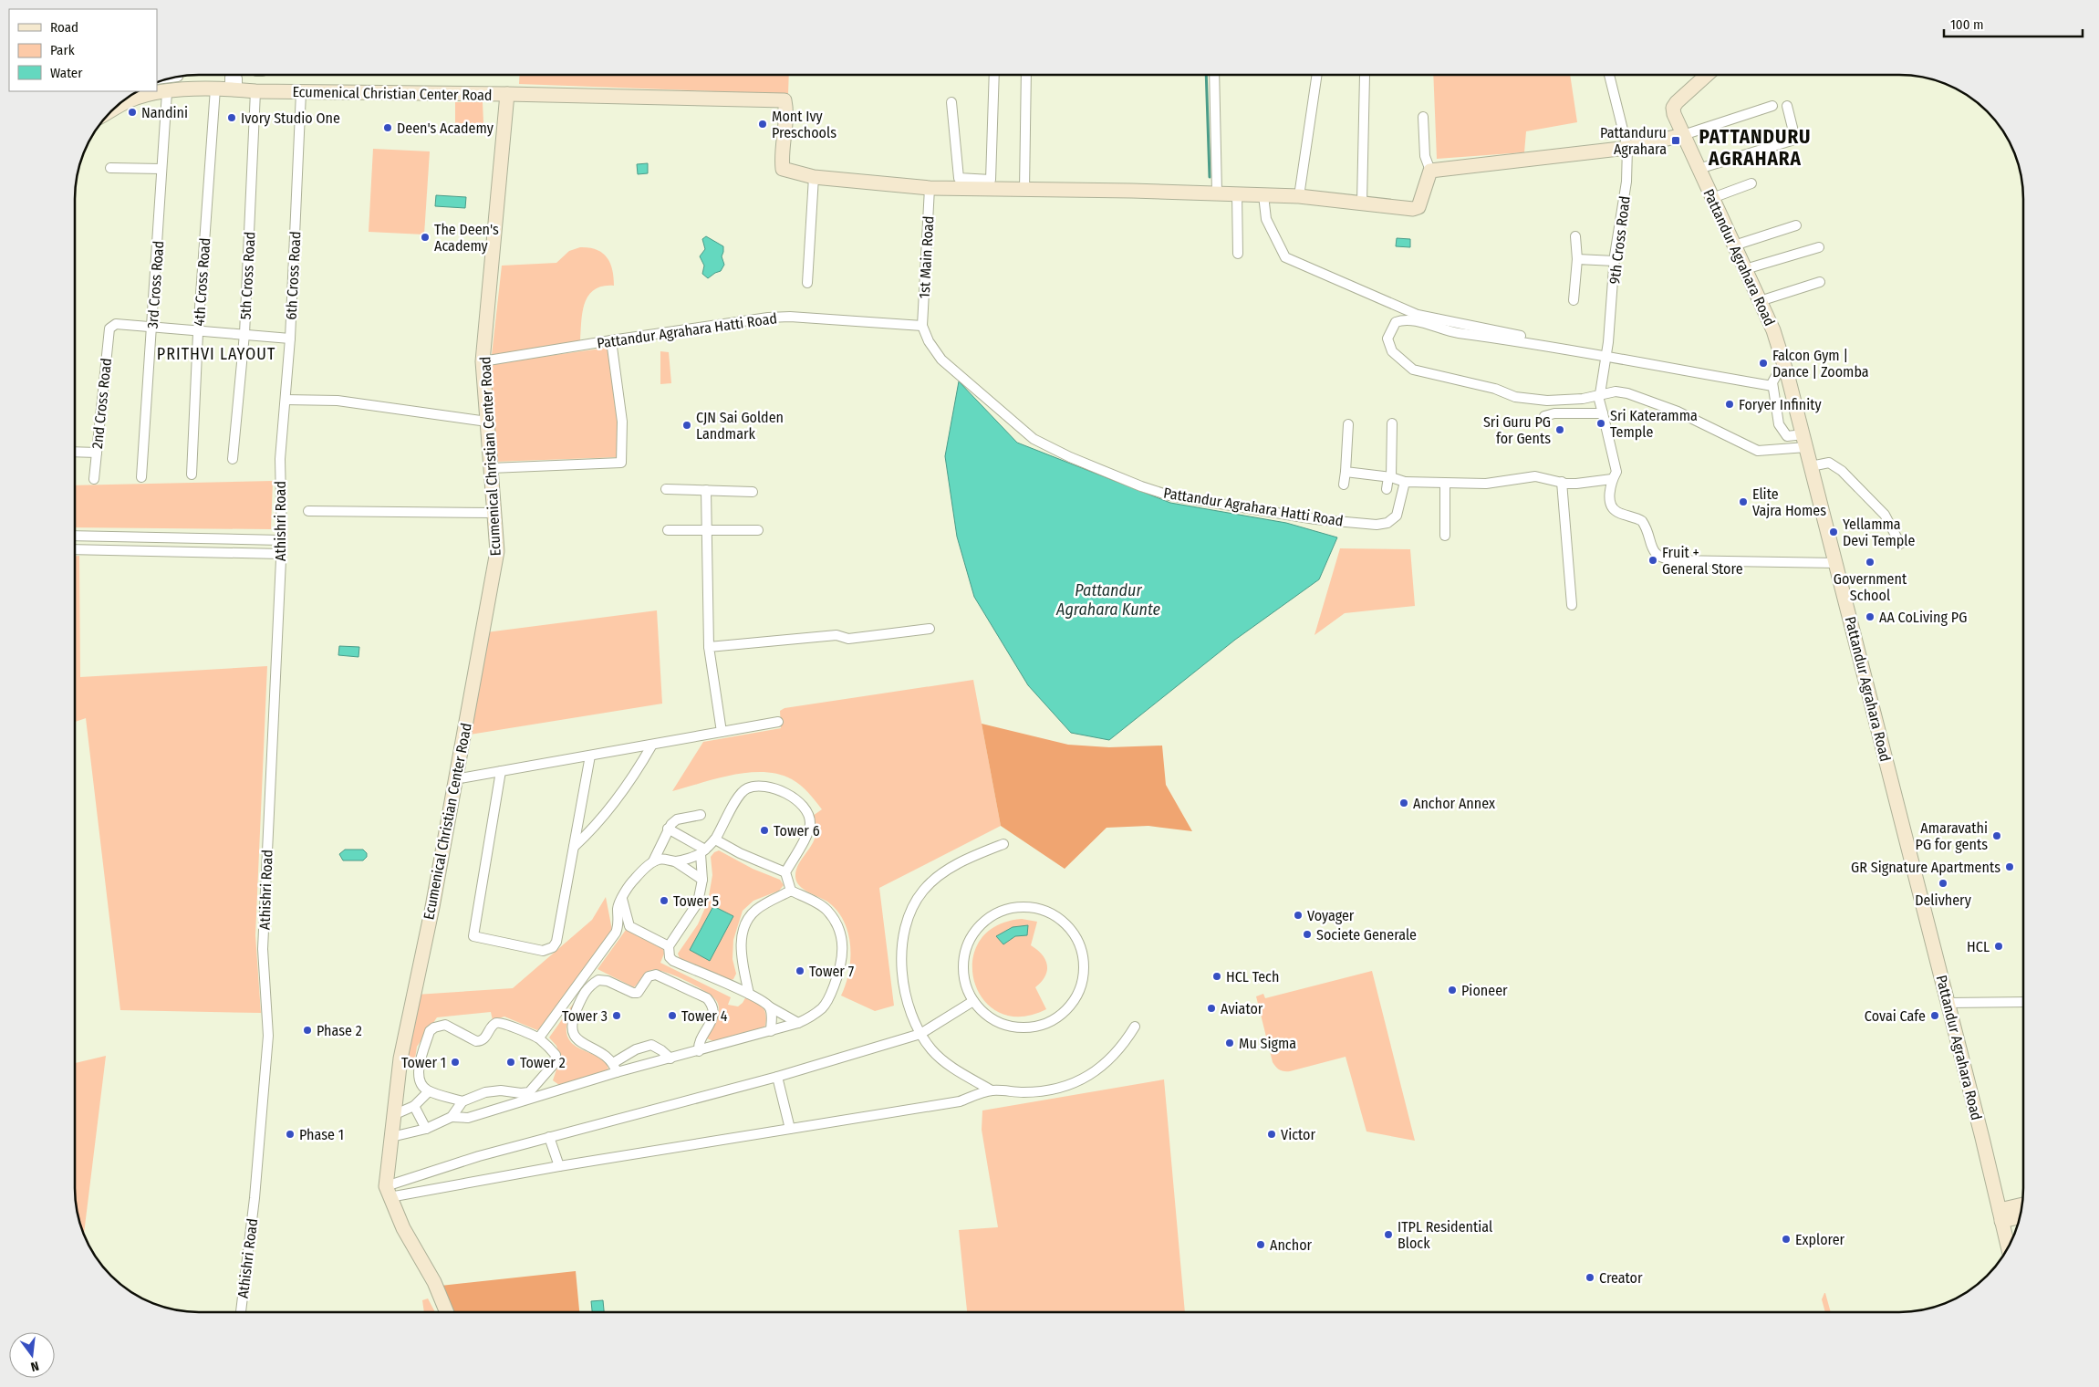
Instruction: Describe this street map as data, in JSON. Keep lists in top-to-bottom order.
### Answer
{
  "streets": {
    "street": [
      "Ecumenical Christian Center Road",
      "9th Cross Road",
      "1st Main Road",
      "Pattandur Agrahara Road",
      "5th Cross Road",
      "6th Cross Road",
      "4th Cross Road",
      "3rd Cross Road",
      "Pattandur Agrahara Hatti Road",
      "2nd Cross Road",
      "Athishri Road"
    ]
  },
  "crossings": [
    ["Ecumenical Christian Center Road", "5th Cross Road"],
    ["Ecumenical Christian Center Road", "6th Cross Road"],
    ["Ecumenical Christian Center Road", "4th Cross Road"],
    ["Ecumenical Christian Center Road", "3rd Cross Road"],
    ["Ecumenical Christian Center Road", "Pattandur Agrahara Hatti Road"],
    ["1st Main Road", "Pattandur Agrahara Hatti Road"],
    ["6th Cross Road", "Athishri Road"],
    ["3rd Cross Road", "2nd Cross Road"]
  ],
  "districts": ["PATTANDURU AGRAHARA", "PRITHVI LAYOUT"],
  "water": ["Pattandur Agrahara Kunte"],
  "places": {
    "other": [
      "Nandini",
      "Ivory Studio One",
      "Mont Ivy Preschools",
      "Deen's Academy",
      "The Deen's Academy",
      "Falcon Gym | Dance | Zoomba",
      "Foryer Infinity",
      "Sri Kateramma Temple",
      "CJN Sai Golden Landmark",
      "Sri Guru PG for Gents",
      "Elite Vajra Homes",
      "Yellamma Devi Temple",
      "Fruit + General Store",
      "Government School",
      "AA CoLiving PG",
      "Anchor Annex",
      "Tower 6",
      "Amaravathi PG for gents",
      "GR Signature Apartments",
      "Delivhery",
      "Tower 5",
      "Voyager",
      "Societe Generale",
      "HCL",
      "Tower 7",
      "HCL Tech",
      "Pioneer",
      "Aviator",
      "Tower 3",
      "Tower 4",
      "Covai Cafe",
      "Phase 2",
      "Mu Sigma",
      "Tower 1",
      "Tower 2",
      "Phase 1",
      "Victor",
      "ITPL Residential Block",
      "Explorer",
      "Anchor",
      "Creator"
    ],
    "transit": ["Pattanduru Agrahara"]
  },
  "legend": ["Road", "Park", "Water"],
  "scale_bar": "100 m",
  "north": "bottom"
}
